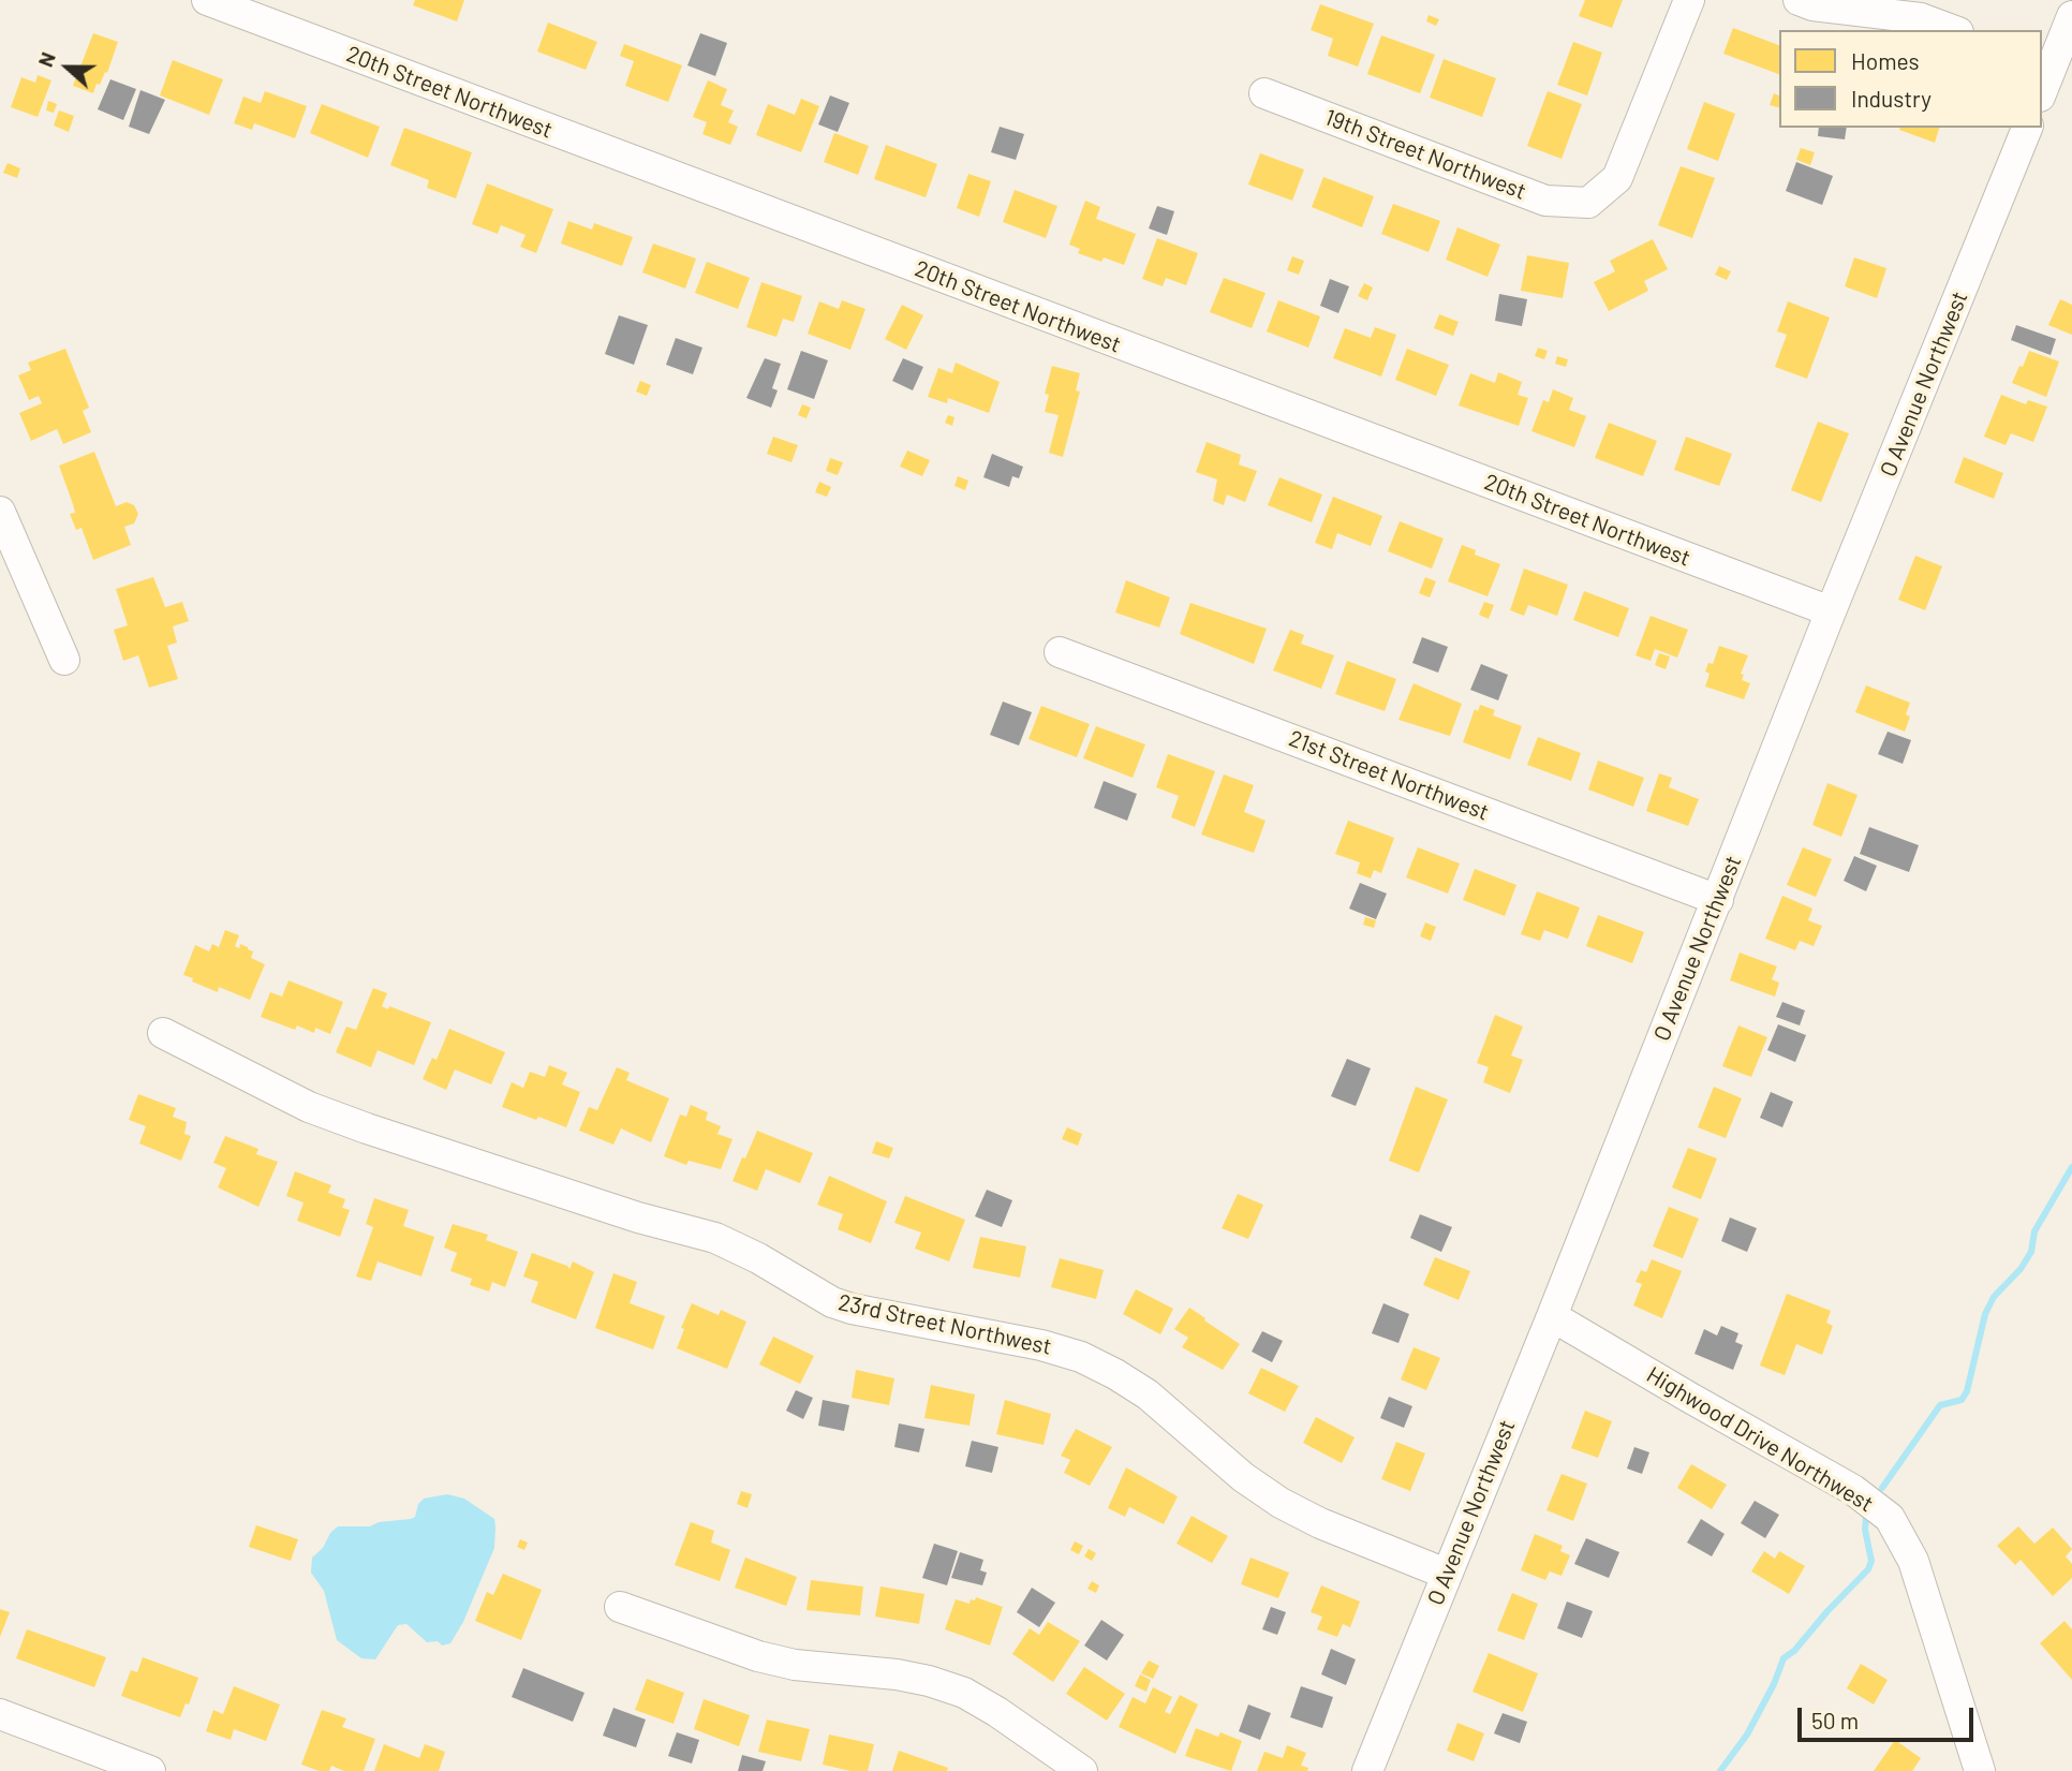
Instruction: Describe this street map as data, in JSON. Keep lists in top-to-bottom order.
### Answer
{
  "streets": {
    "street": [
      "20th Street Northwest",
      "19th Street Northwest",
      "O Avenue Northwest",
      "21st Street Northwest",
      "23rd Street Northwest",
      "Highwood Drive Northwest"
    ]
  },
  "crossings": [
    ["20th Street Northwest", "O Avenue Northwest"],
    ["O Avenue Northwest", "21st Street Northwest"],
    ["O Avenue Northwest", "23rd Street Northwest"],
    ["O Avenue Northwest", "Highwood Drive Northwest"]
  ],
  "legend": ["Homes", "Industry"],
  "scale_bar": "50 m",
  "north": "left"
}
